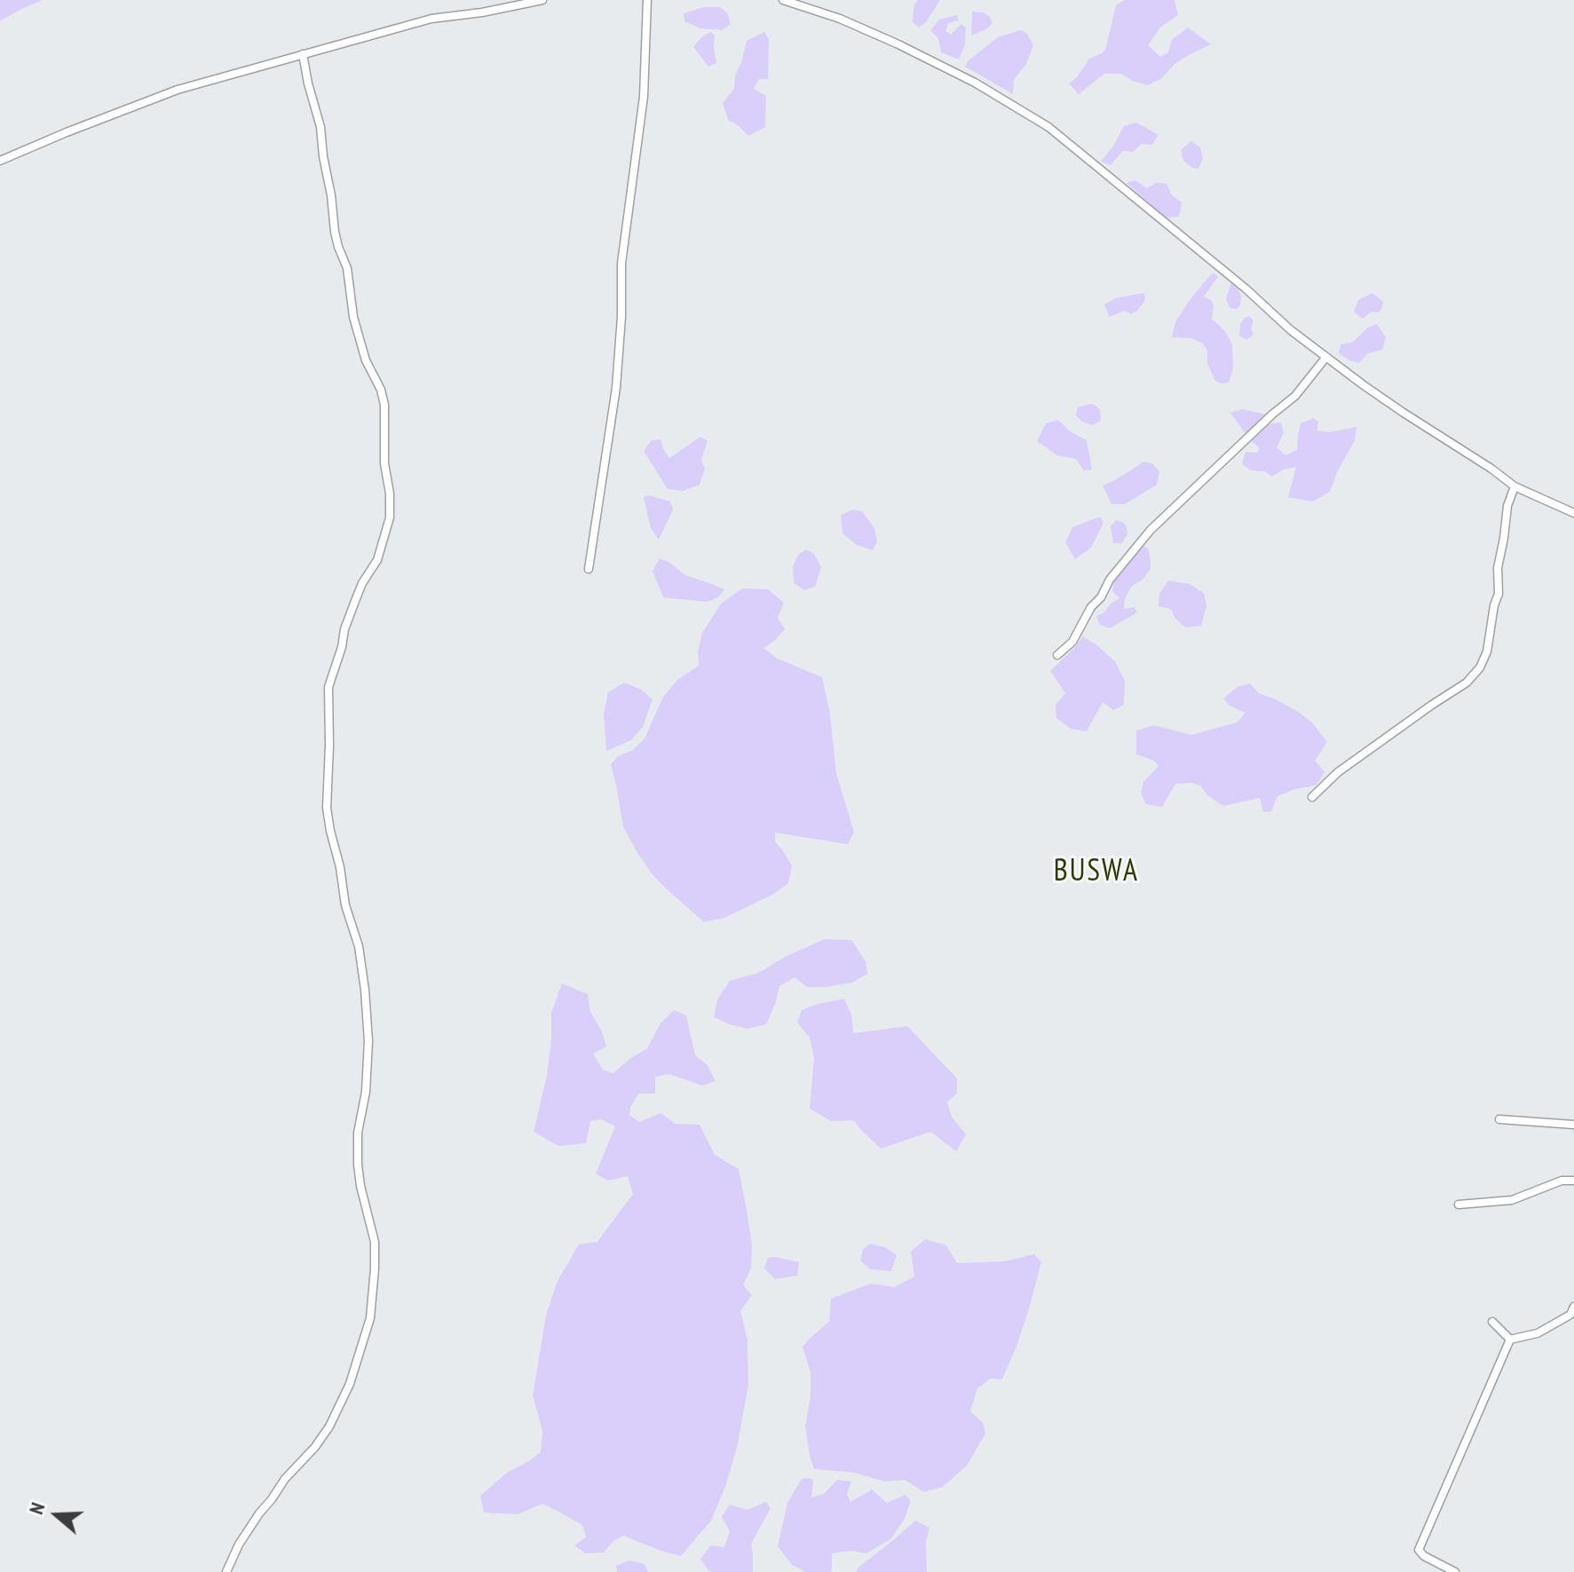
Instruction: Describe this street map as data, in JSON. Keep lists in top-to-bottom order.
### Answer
{
  "districts": ["BUSWA"],
  "north": "left"
}
